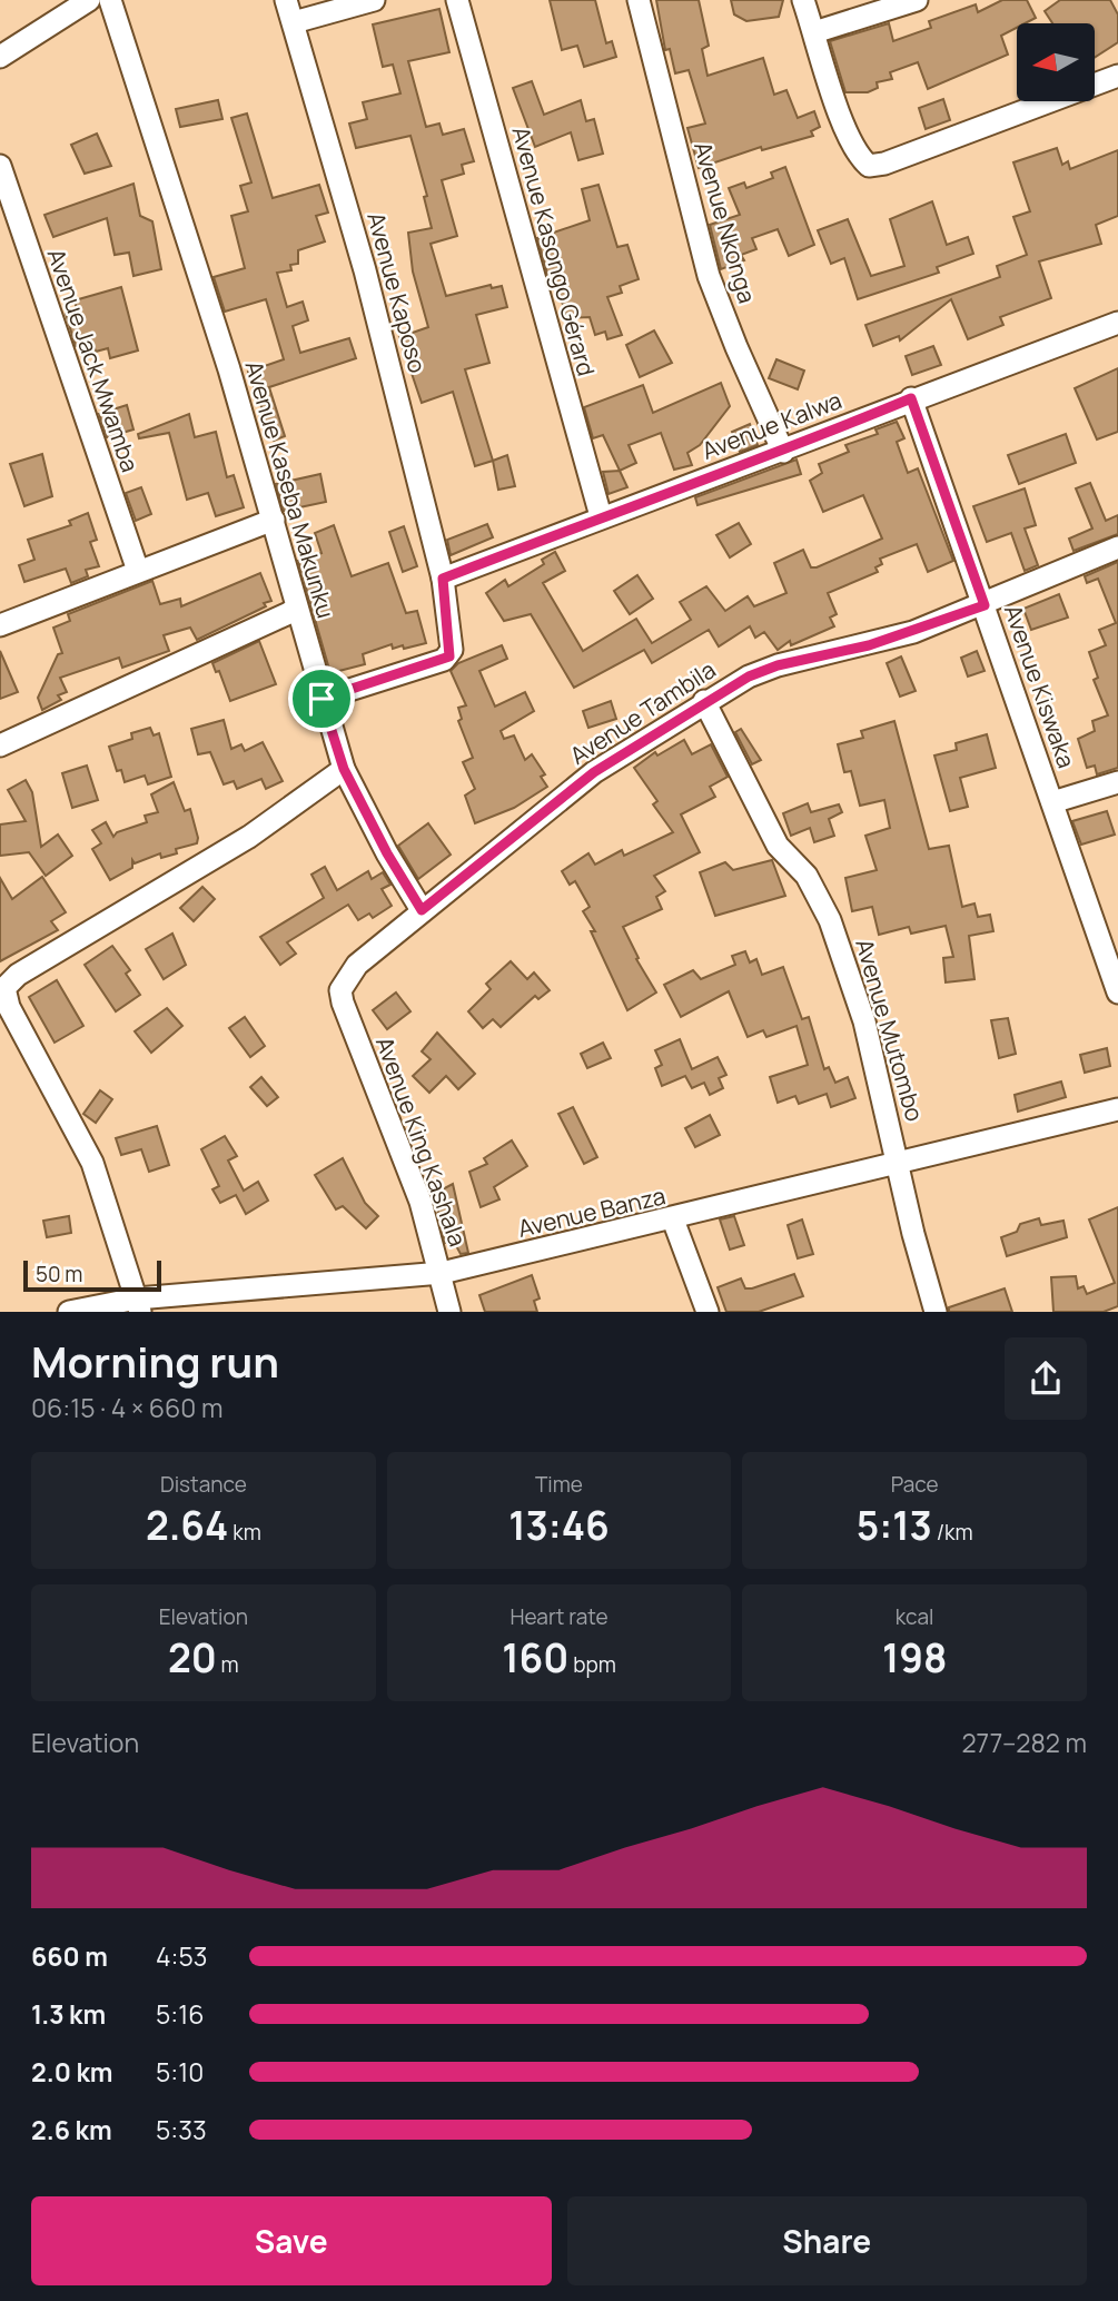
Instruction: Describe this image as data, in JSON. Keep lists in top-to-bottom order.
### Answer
{
  "streets": {
    "street": [
      "Avenue Nkonga",
      "Avenue Kasongo Gérard",
      "Avenue Kaposo",
      "Avenue Jack Mwamba",
      "Avenue Kalwa",
      "Avenue Kaseba Makunku",
      "Avenue Kiswaka",
      "Avenue Tambila",
      "Avenue Mutombo",
      "Avenue King Kashala",
      "Avenue Banza"
    ]
  },
  "crossings": [
    ["Avenue Nkonga", "Avenue Kalwa"],
    ["Avenue Kasongo Gérard", "Avenue Kalwa"],
    ["Avenue Kaposo", "Avenue Kalwa"],
    ["Avenue Kaposo", "Avenue Kaseba Makunku"],
    ["Avenue Kalwa", "Avenue Kiswaka"],
    ["Avenue Kaseba Makunku", "Avenue Tambila"],
    ["Avenue Kiswaka", "Avenue Tambila"],
    ["Avenue Tambila", "Avenue Mutombo"],
    ["Avenue Tambila", "Avenue King Kashala"],
    ["Avenue Mutombo", "Avenue Banza"],
    ["Avenue King Kashala", "Avenue Banza"]
  ],
  "scale_bar": "50 m",
  "north": "left",
  "page": {
    "scale": "50 m",
    "heading": ["Morning run", "06:15 · 4 × 660 m"],
    "stats": [
      ["Distance", "2.64 km"],
      ["Time", "13:46"],
      ["Pace", "5:13 /km"],
      ["Elevation", "20 m"],
      ["Heart rate", "160 bpm"],
      ["kcal", "198"]
    ],
    "chart": ["Elevation", "277–282 m"],
    "list": [
      {
        "name": "660 m",
        "note": "4:53"
      },
      {
        "name": "1.3 km",
        "note": "5:16"
      },
      {
        "name": "2.0 km",
        "note": "5:10"
      },
      {
        "name": "2.6 km",
        "note": "5:33"
      }
    ],
    "buttons": ["Save", "Share"]
  }
}
